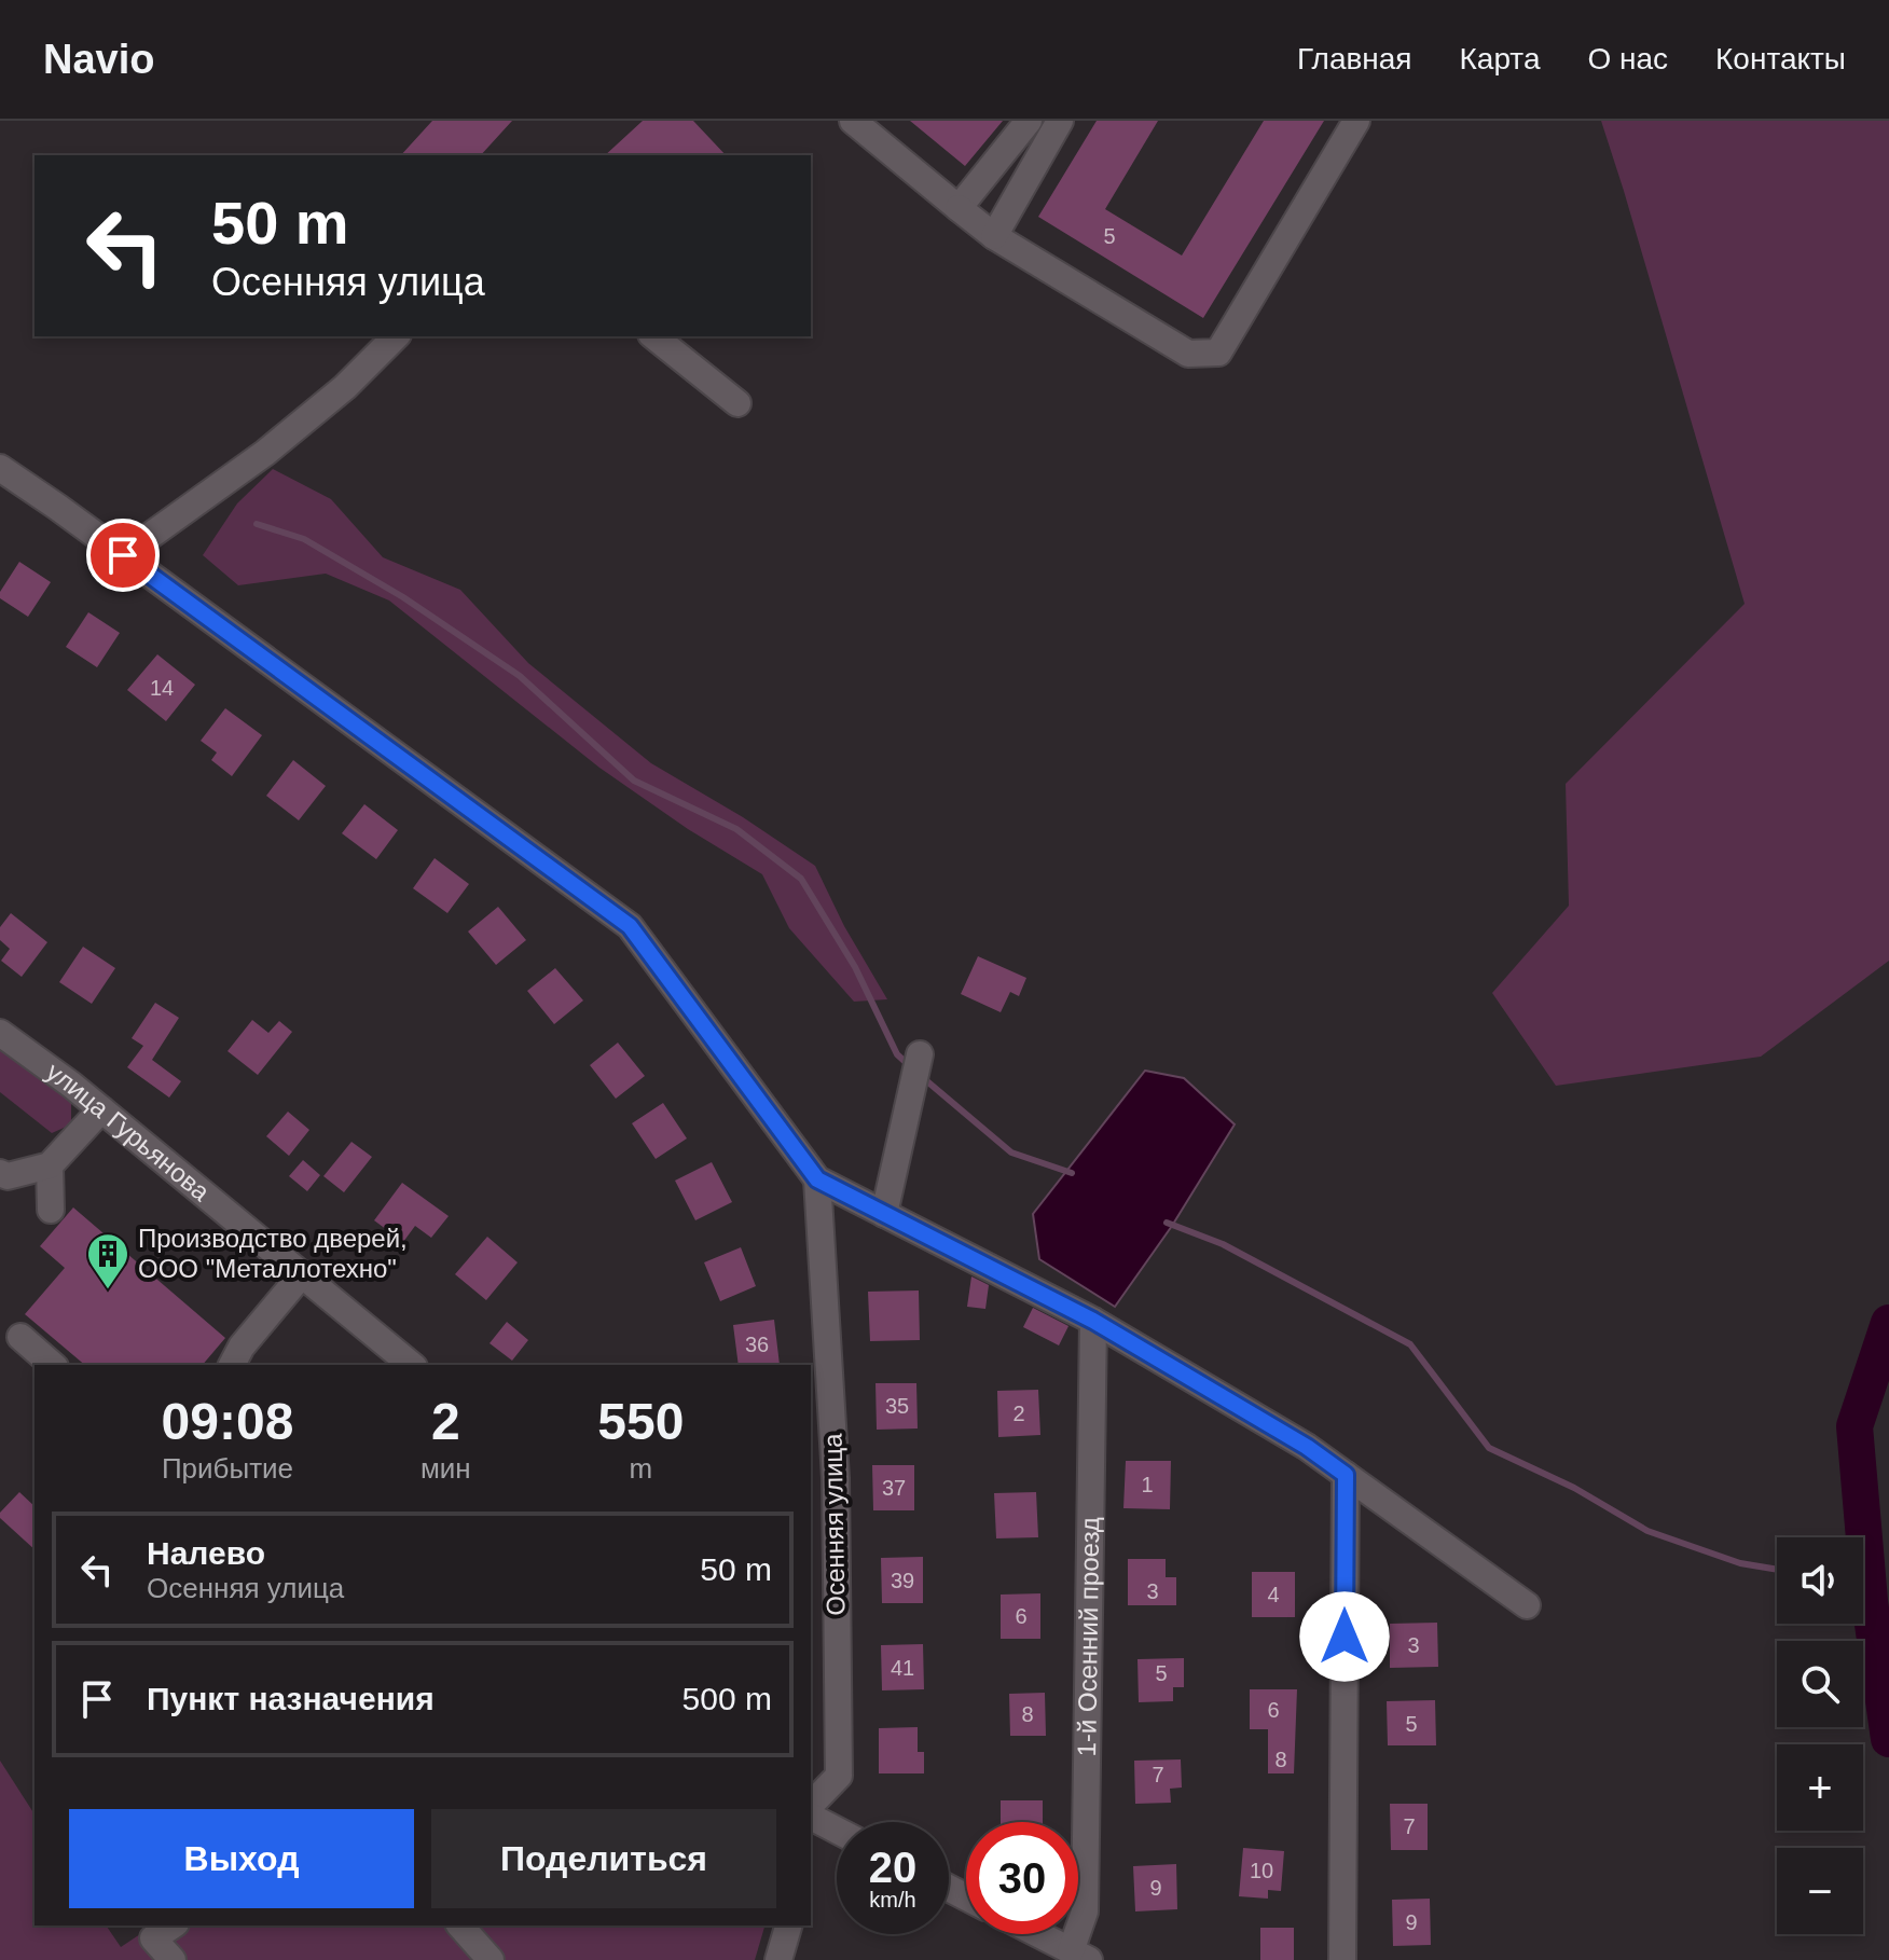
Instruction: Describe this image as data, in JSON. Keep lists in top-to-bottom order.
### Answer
{
  "streets": {
    "street": ["улица Гурьянова", "Осенняя улица", "1-й Осенний проезд"]
  },
  "places": {
    "building": ["Производство дверей, ООО \"Металлотехно\""]
  },
  "house_numbers": [
    "5",
    "14",
    "36",
    "35",
    "2",
    "1",
    "37",
    "39",
    "3",
    "4",
    "6",
    "3",
    "41",
    "5",
    "6",
    "8",
    "5",
    "8",
    "7",
    "7",
    "10",
    "9",
    "9"
  ],
  "page": {
    "header": "Navio",
    "nav": [
      "Главная",
      "Карта",
      "О нас",
      "Контакты"
    ],
    "turn": ["50 m", "Осенняя улица"],
    "eta": [
      "09:08",
      "Прибытие",
      "2",
      "мин",
      "550",
      "m"
    ],
    "list": [
      {
        "name": "Налево",
        "note": "Осенняя улица",
        "value": "50 m"
      },
      {
        "name": "Пункт назначения",
        "value": "500 m"
      }
    ],
    "map_buttons": ["+", "−"],
    "buttons": ["Выход", "Поделиться"],
    "speed": "20 km/h",
    "limit": "30"
  }
}
